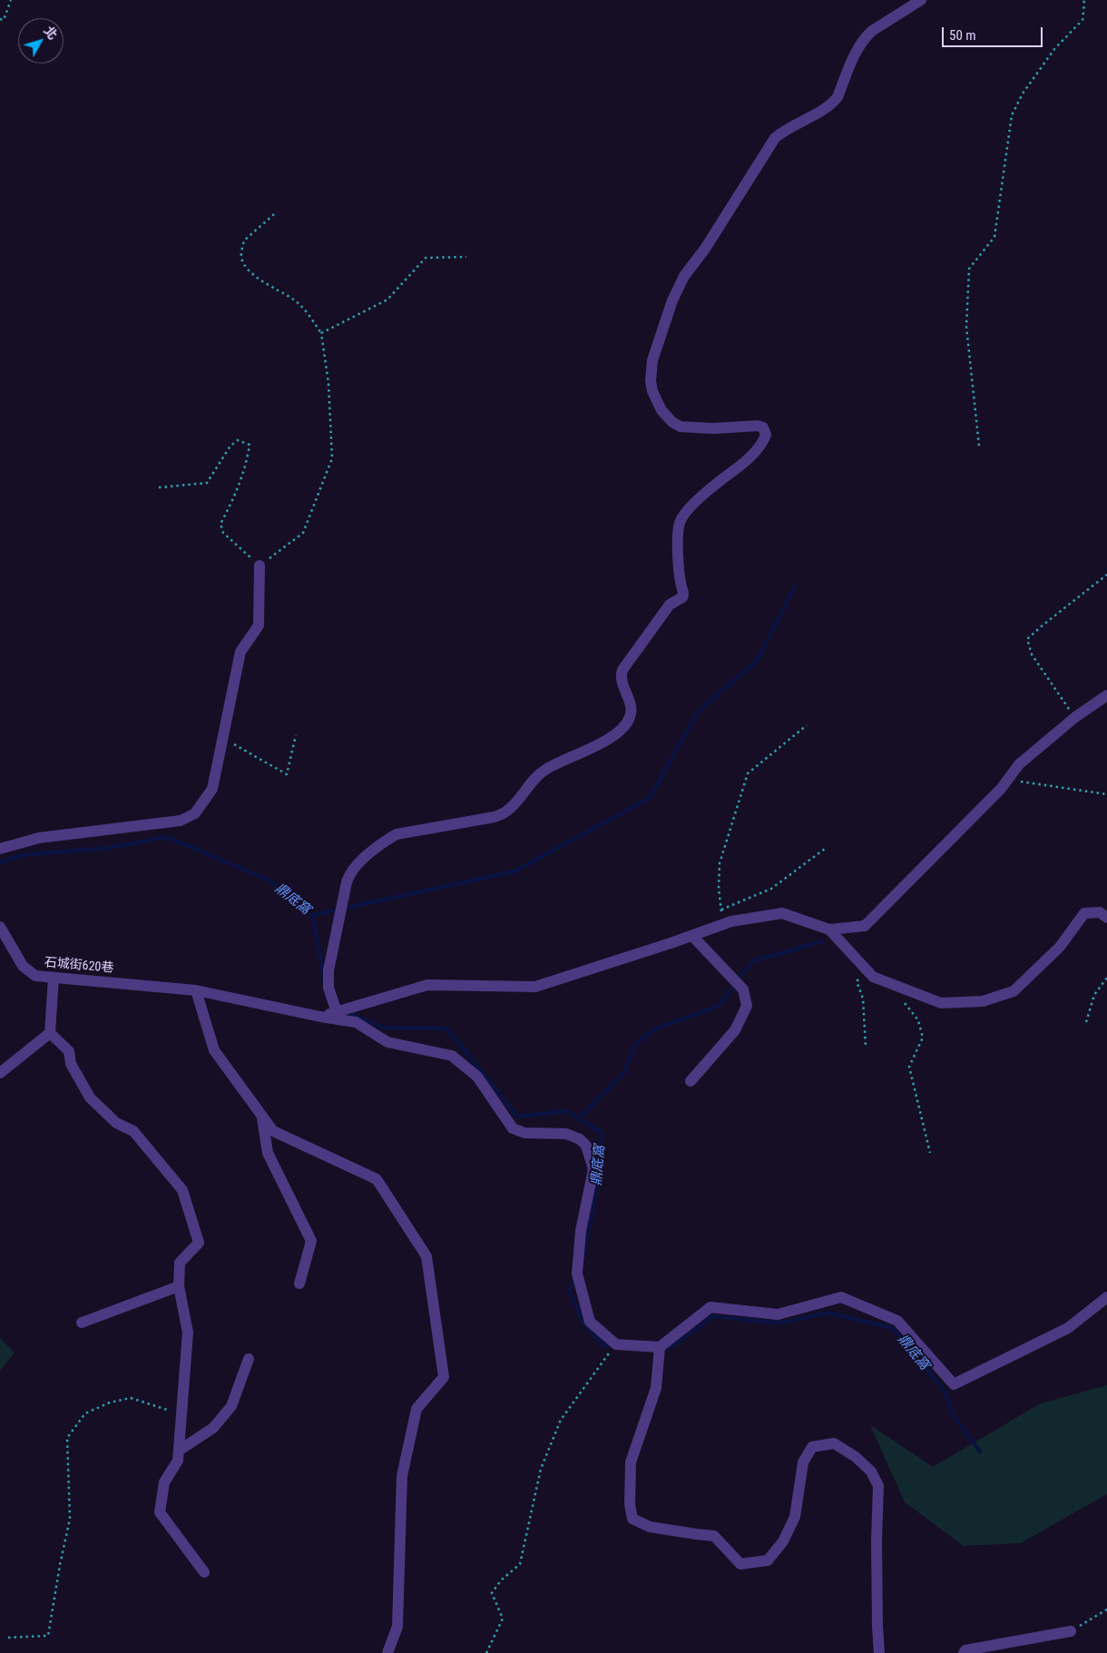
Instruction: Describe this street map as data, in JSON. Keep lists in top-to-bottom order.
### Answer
{
  "streets": {
    "street": ["石城街620巷"]
  },
  "water": ["鼎底窩"],
  "scale_bar": "50 m",
  "north": "top right"
}
